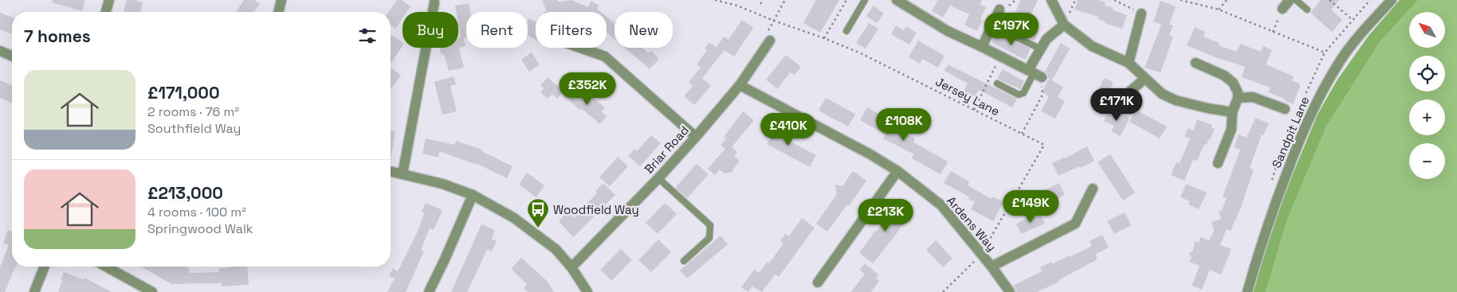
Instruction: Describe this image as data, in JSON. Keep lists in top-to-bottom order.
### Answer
{
  "streets": {
    "street": ["Sandpit Lane", "Briar Road", "Ardens Way"],
    "path": ["Jersey Lane"]
  },
  "crossings": [
    ["Jersey Lane", "Ardens Way"],
    ["Briar Road", "Ardens Way"]
  ],
  "places": {
    "bus stop": ["Woodfield Way"]
  },
  "north": "top left",
  "page": {
    "map_buttons": ["+", "−"],
    "chip": [
      "Buy",
      "Rent",
      "Filters",
      "New"
    ],
    "heading": "7 homes",
    "price": [
      "£197K",
      "£352K",
      "£171K",
      "£108K",
      "£410K",
      "£149K",
      "£213K"
    ],
    "list": [
      {
        "name": "£171,000",
        "note": "2 rooms · 76 m² · Southfield Way"
      },
      {
        "name": "£213,000",
        "note": "4 rooms · 100 m² · Springwood Walk"
      }
    ]
  }
}
